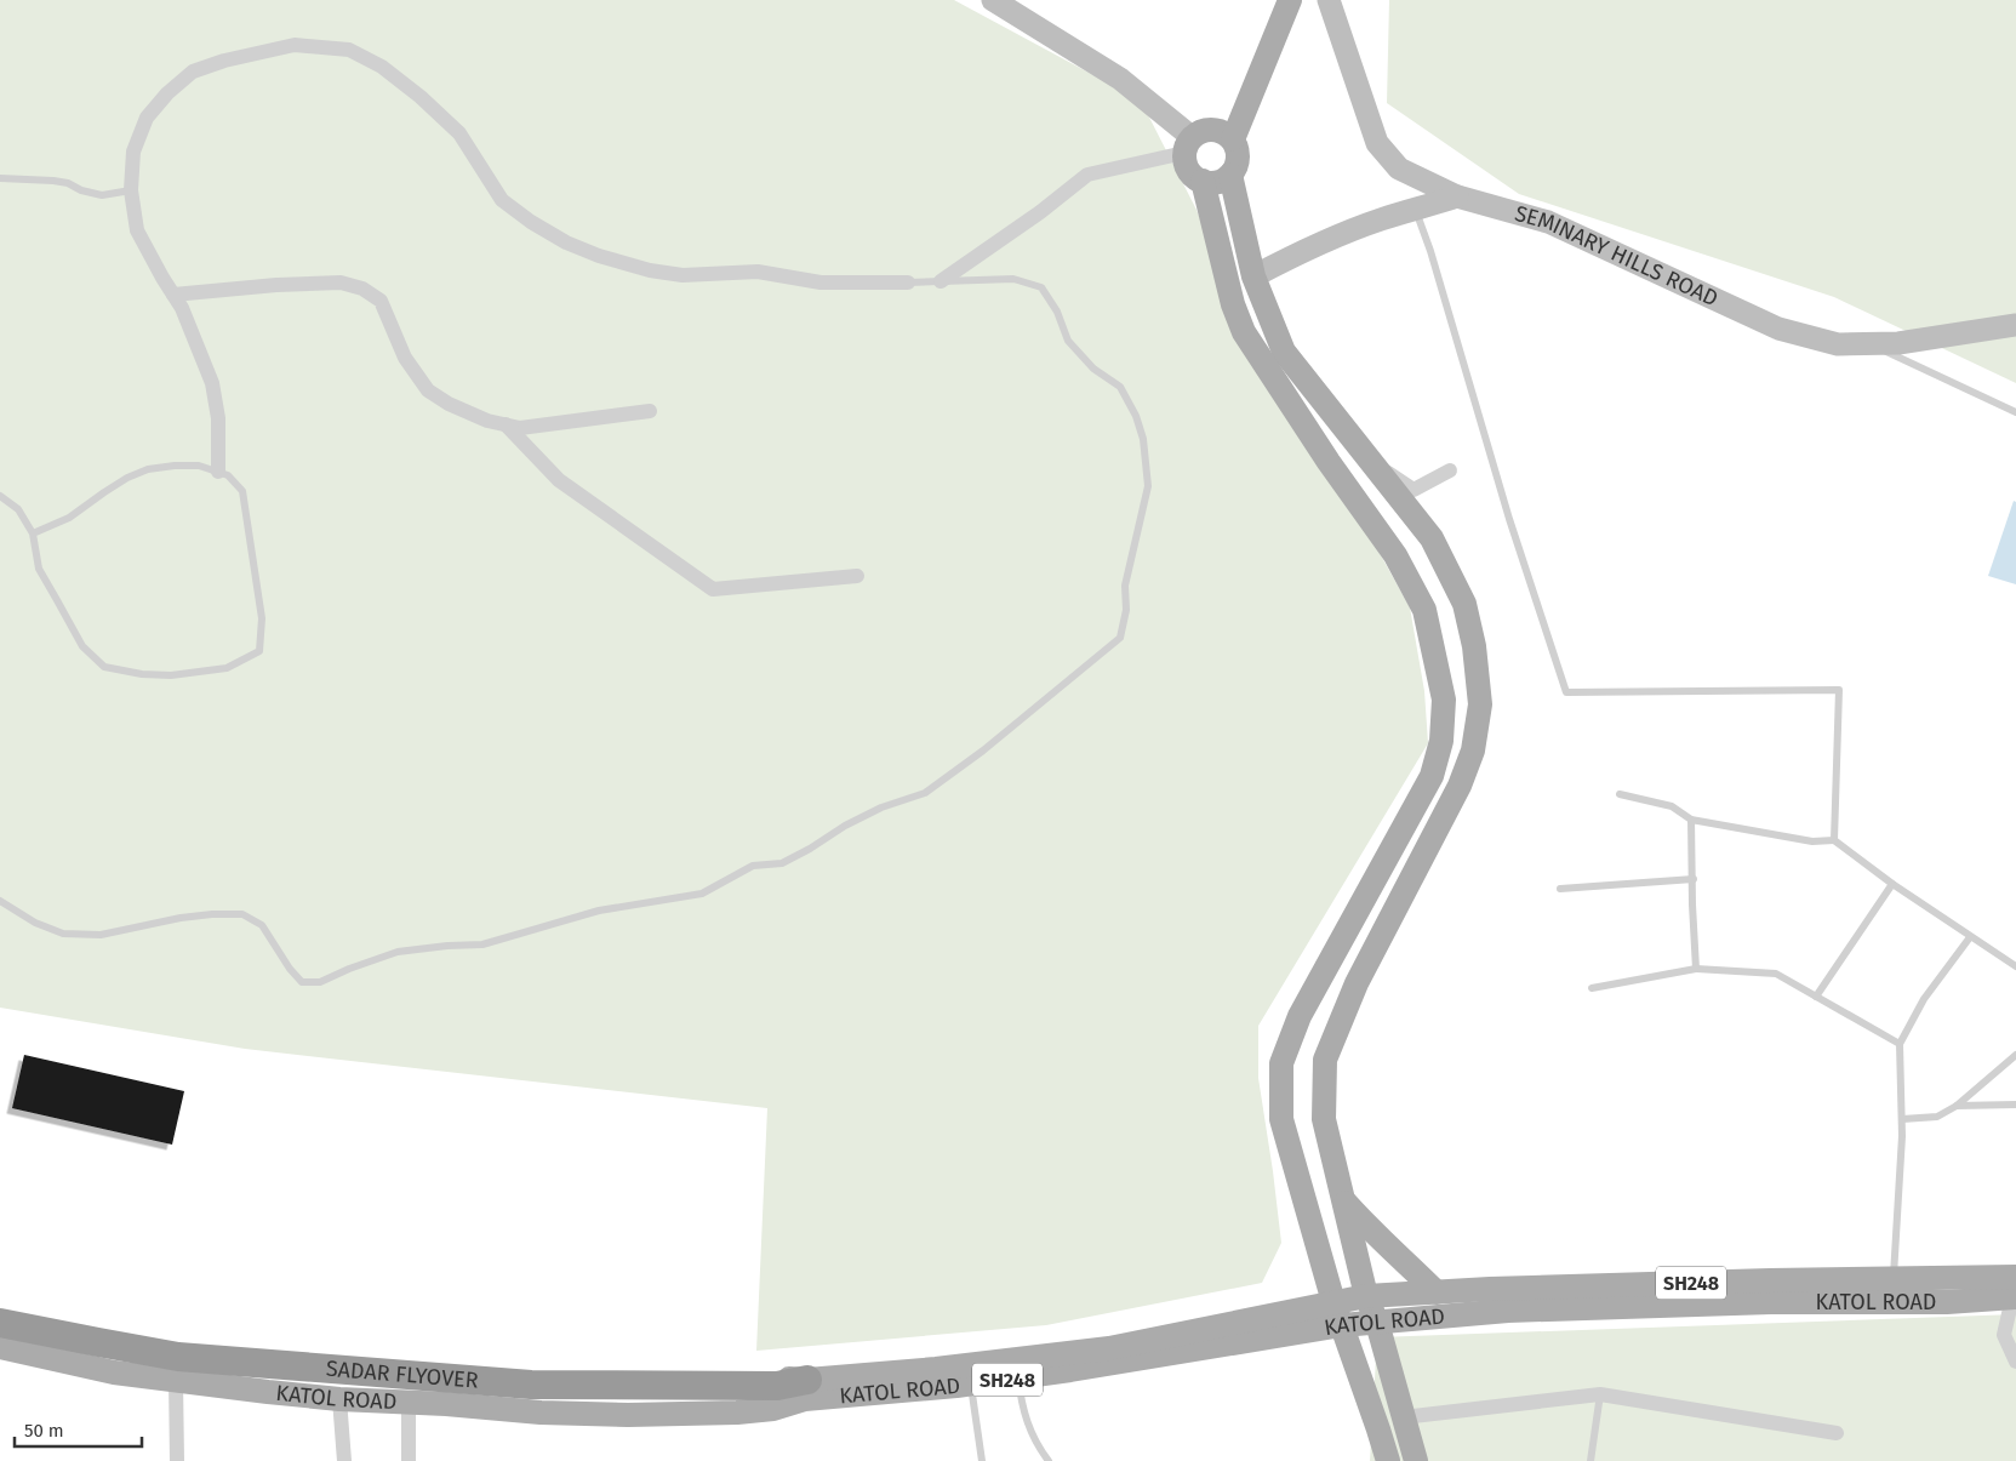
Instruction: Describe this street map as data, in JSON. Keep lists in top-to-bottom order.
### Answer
{
  "streets": {
    "highway": ["SADAR FLYOVER"],
    "main road": ["SH248", "KATOL ROAD"],
    "street": ["SEMINARY HILLS ROAD"]
  },
  "crossings": [
    ["KATOL ROAD", "SADAR FLYOVER"]
  ],
  "scale_bar": "50 m"
}
